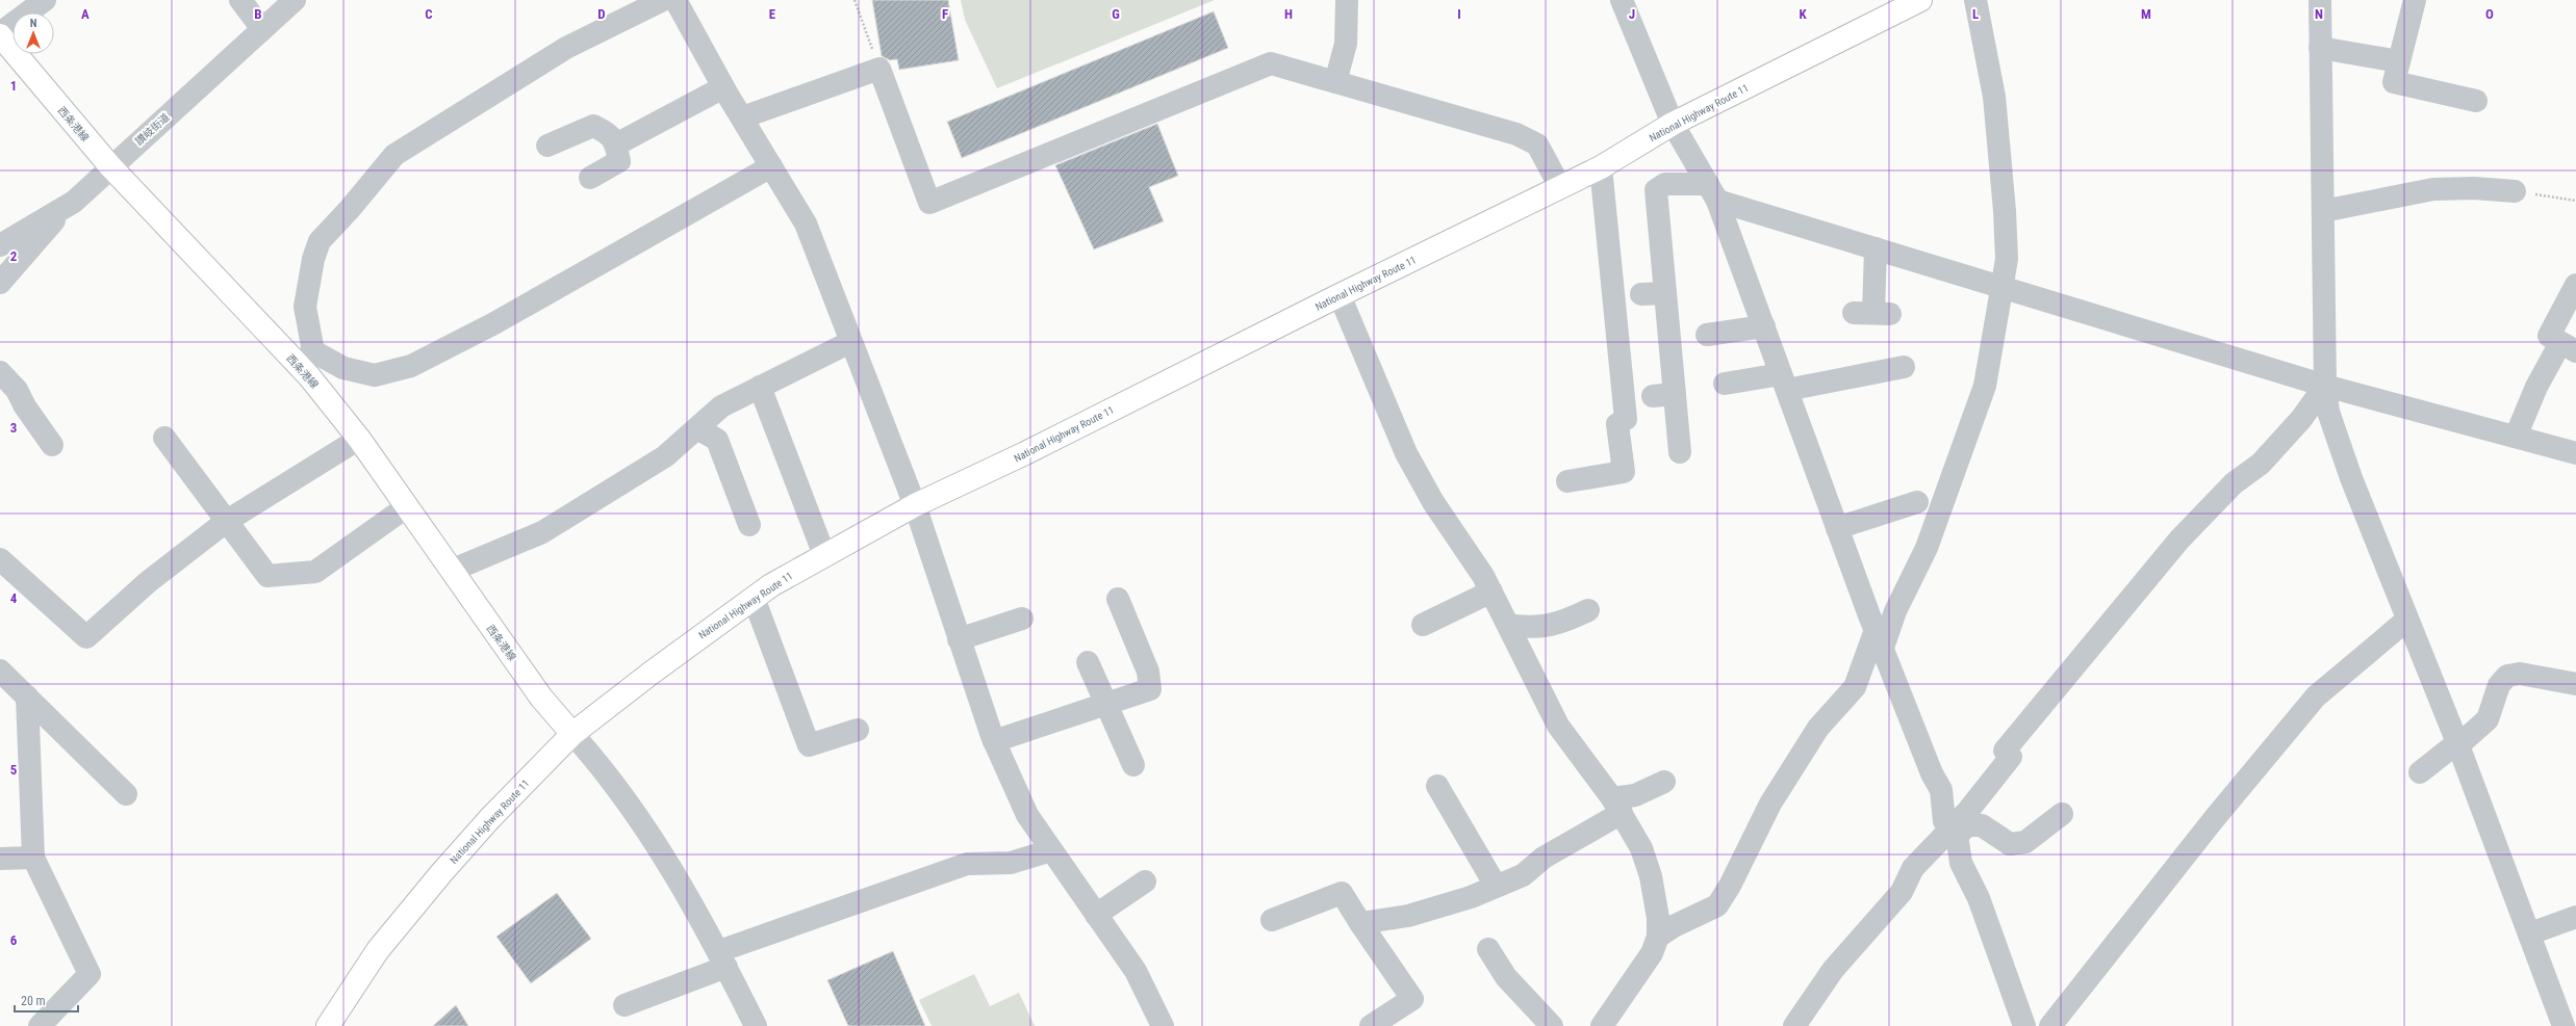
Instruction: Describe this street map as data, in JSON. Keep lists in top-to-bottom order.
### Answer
{
  "streets": {
    "main road": ["National Highway Route 11", "西条港線"],
    "street": ["讃岐街道"]
  },
  "crossings": [
    ["National Highway Route 11", "西条港線"],
    ["西条港線", "讃岐街道"]
  ],
  "scale_bar": "20 m",
  "north": "top",
  "grid": {
    "columns": [
      "A",
      "B",
      "C",
      "D",
      "E",
      "F",
      "G",
      "H",
      "I",
      "J",
      "K",
      "L",
      "M",
      "N",
      "O"
    ],
    "rows": [
      "1",
      "2",
      "3",
      "4",
      "5",
      "6"
    ]
  }
}
